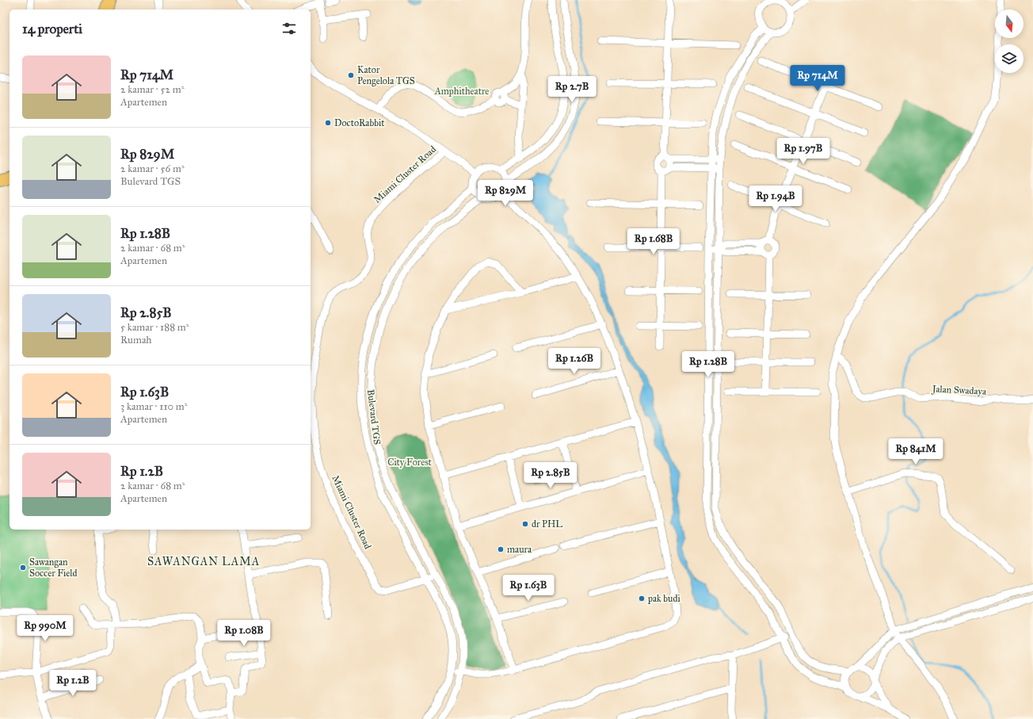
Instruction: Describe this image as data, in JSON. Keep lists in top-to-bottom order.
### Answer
{
  "streets": {
    "street": ["Miami Cluster Road", "Jalan Swadaya", "Bulevard TGS"]
  },
  "crossings": [
    ["Miami Cluster Road", "Bulevard TGS"]
  ],
  "districts": ["SAWANGAN LAMA"],
  "parks": ["Amphitheatre", "City Forest"],
  "places": [
    "Kator Pengelola TGS",
    "DoctoRabbit",
    "dr PHL",
    "maura",
    "Sawangan Soccer Field",
    "pak budi"
  ],
  "north": "bottom",
  "page": {
    "heading": "14 properti",
    "list": [
      {
        "name": "Rp 714M",
        "note": "2 kamar · 52 m² · Apartemen"
      },
      {
        "name": "Rp 829M",
        "note": "2 kamar · 56 m² · Bulevard TGS"
      },
      {
        "name": "Rp 1.28B",
        "note": "2 kamar · 68 m² · Apartemen"
      },
      {
        "name": "Rp 2.85B",
        "note": "5 kamar · 188 m² · Rumah"
      },
      {
        "name": "Rp 1.63B",
        "note": "3 kamar · 110 m² · Apartemen"
      },
      {
        "name": "Rp 1.2B",
        "note": "2 kamar · 68 m² · Apartemen"
      }
    ],
    "price": [
      "Rp 714M",
      "Rp 2.7B",
      "Rp 1.97B",
      "Rp 829M",
      "Rp 1.94B",
      "Rp 1.68B",
      "Rp 1.26B",
      "Rp 1.28B",
      "Rp 841M",
      "Rp 2.85B",
      "Rp 1.63B",
      "Rp 990M",
      "Rp 1.08B",
      "Rp 1.2B"
    ]
  }
}
